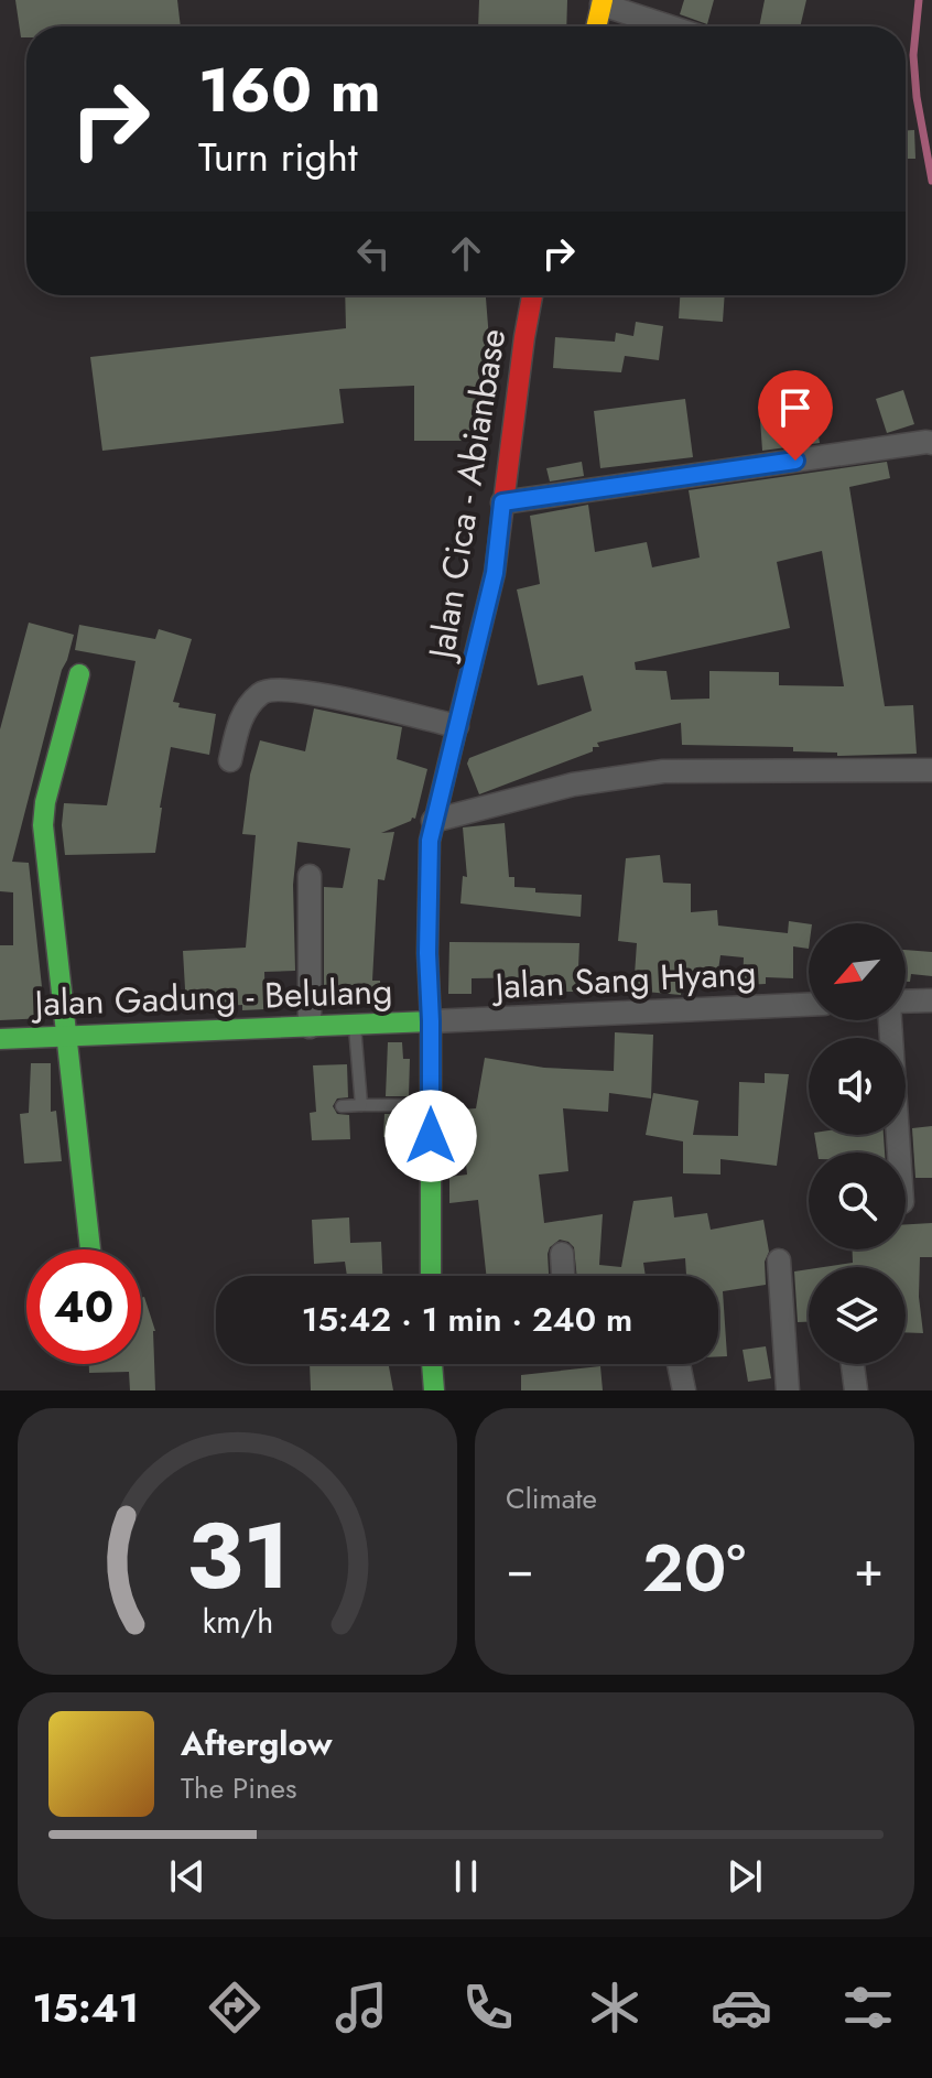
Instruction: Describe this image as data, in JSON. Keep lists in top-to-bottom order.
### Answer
{
  "streets": {
    "street": ["Jalan Cica - Abianbase", "Jalan Sang Hyang", "Jalan Gadung - Belulang"]
  },
  "crossings": [
    ["Jalan Cica - Abianbase", "Jalan Sang Hyang"],
    ["Jalan Cica - Abianbase", "Jalan Gadung - Belulang"],
    ["Jalan Sang Hyang", "Jalan Gadung - Belulang"]
  ],
  "north": "bottom left",
  "page": {
    "turn": ["160 m", "Turn right"],
    "limit": "40",
    "trip": "15:42 · 1 min · 240 m",
    "tile": "Climate",
    "heat": ["−", "20°", "+"],
    "song": ["Afterglow", "The Pines"],
    "tabs": "15:41",
    "gauge": ["31", "km/h"]
  }
}
